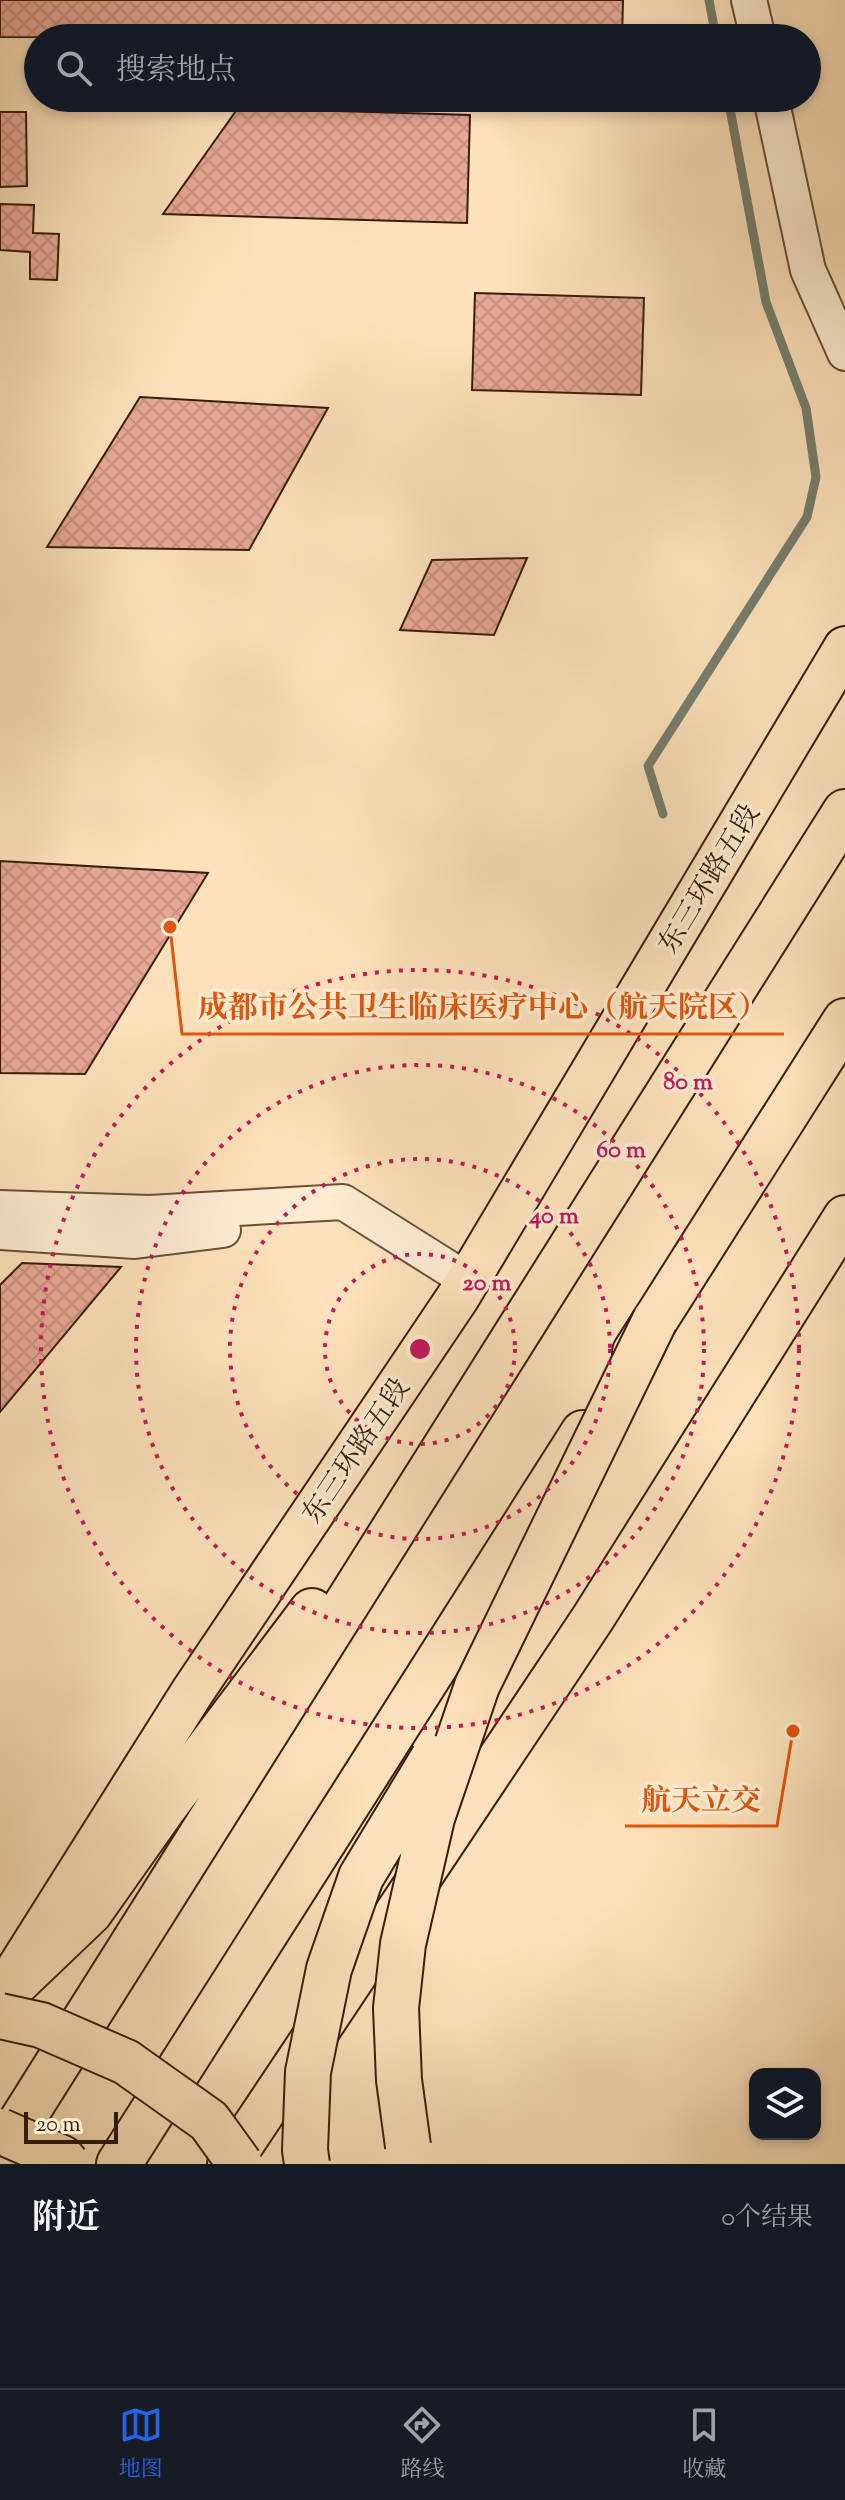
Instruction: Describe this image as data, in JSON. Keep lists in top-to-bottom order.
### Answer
{
  "streets": {
    "main road": ["东三环路五段"]
  },
  "places": ["成都市公共卫生临床医疗中心（航天院区）", "航天立交"],
  "scale_bar": "20 m",
  "page": {
    "search": "搜索地点",
    "scale": "20 m",
    "heading": ["附近", "0个结果"],
    "nav": ["地图", "路线", "收藏"]
  },
  "rings": [
    "80 m",
    "60 m",
    "40 m",
    "20 m"
  ]
}
